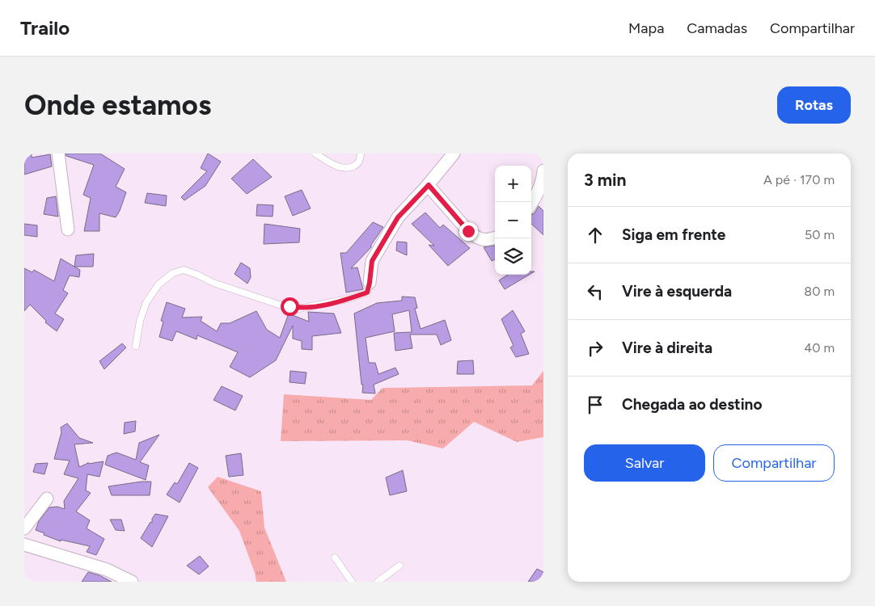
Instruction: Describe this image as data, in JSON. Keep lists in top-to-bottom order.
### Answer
{
  "page": {
    "header": "Trailo",
    "nav": ["Mapa", "Camadas", "Compartilhar"],
    "buttons": [
      "Rotas",
      ["Salvar", "Compartilhar"]
    ],
    "title": "Onde estamos",
    "heading": ["3 min", "A pé · 170 m"],
    "map_buttons": ["+", "−"],
    "list": [
      ["Siga em frente", "50 m"],
      ["Vire à esquerda", "80 m"],
      ["Vire à direita", "40 m"],
      "Chegada ao destino"
    ]
  }
}
